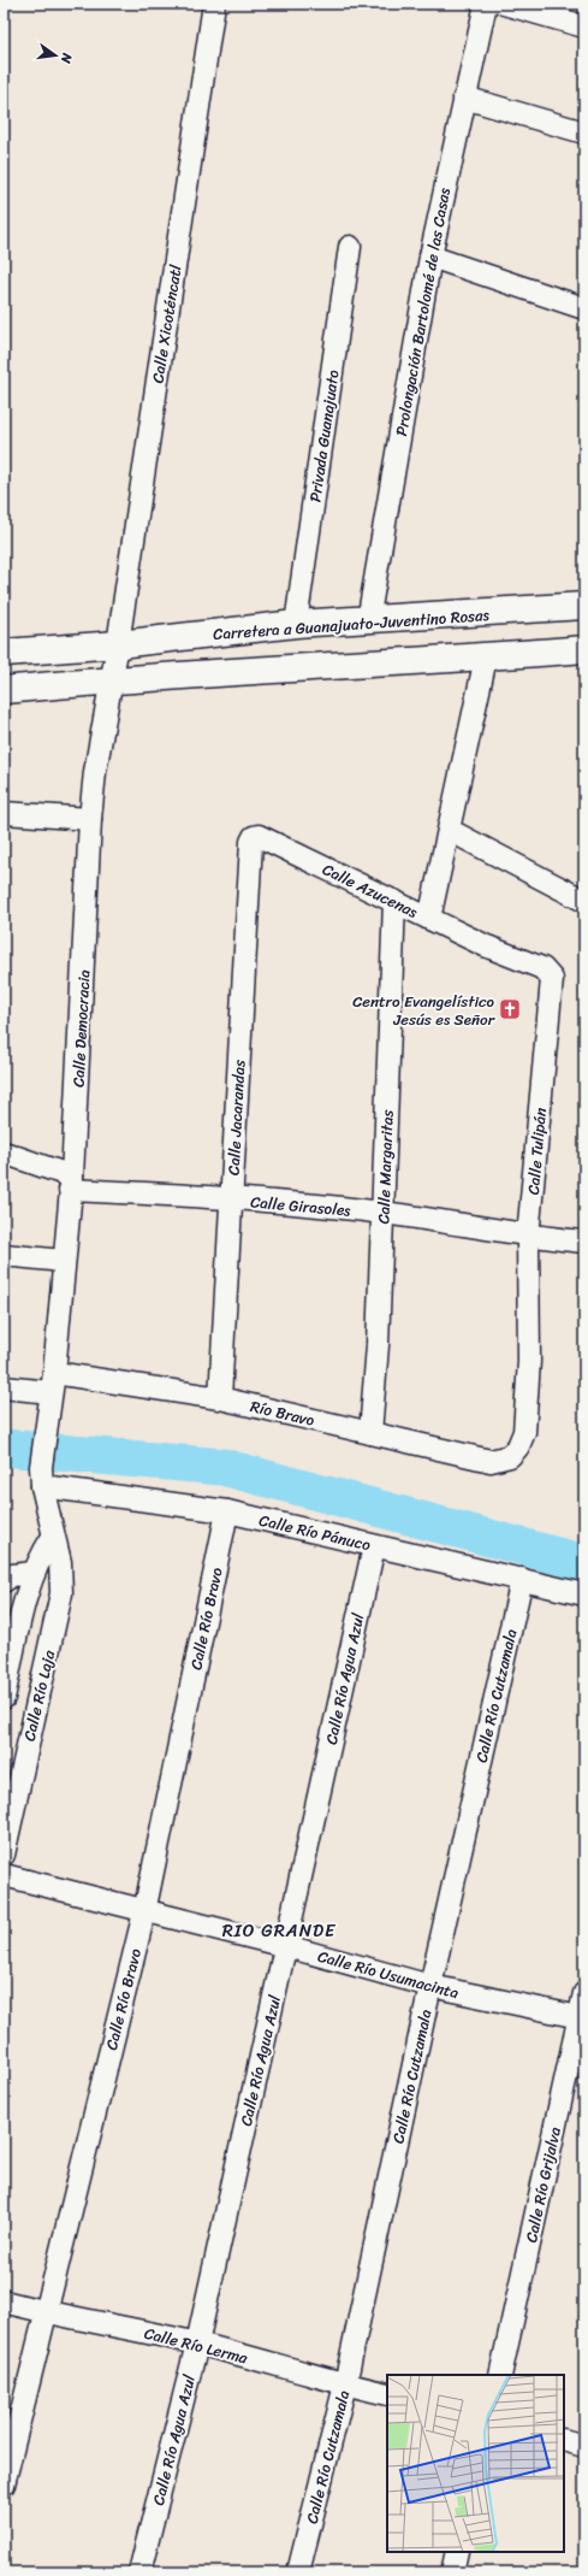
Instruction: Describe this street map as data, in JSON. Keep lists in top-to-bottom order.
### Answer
{
  "streets": {
    "main road": ["Carretera a Guanajuato-Juventino Rosas"],
    "street": [
      "Prolongación Bartolomé de las Casas",
      "Calle Xicoténcatl",
      "Privada Guanajuato",
      "Calle Azucenas",
      "Calle Democracia",
      "Calle Jacarandas",
      "Calle Tulipán",
      "Calle Margaritas",
      "Calle Girasoles",
      "Río Bravo",
      "Calle Río Pánuco",
      "Calle Río Bravo",
      "Calle Río Agua Azul",
      "Calle Río Laja",
      "Calle Río Cutzamala",
      "Calle Río Usumacinta",
      "Calle Río Grijalva",
      "Calle Río Lerma"
    ]
  },
  "crossings": [
    ["Prolongación Bartolomé de las Casas", "Carretera a Guanajuato-Juventino Rosas"],
    ["Calle Xicoténcatl", "Carretera a Guanajuato-Juventino Rosas"],
    ["Calle Xicoténcatl", "Calle Democracia"],
    ["Privada Guanajuato", "Carretera a Guanajuato-Juventino Rosas"],
    ["Carretera a Guanajuato-Juventino Rosas", "Calle Democracia"],
    ["Calle Azucenas", "Calle Jacarandas"],
    ["Calle Azucenas", "Calle Tulipán"],
    ["Calle Azucenas", "Calle Margaritas"],
    ["Calle Democracia", "Calle Girasoles"],
    ["Calle Democracia", "Río Bravo"],
    ["Calle Democracia", "Calle Río Pánuco"],
    ["Calle Democracia", "Calle Río Laja"],
    ["Calle Jacarandas", "Calle Girasoles"],
    ["Calle Jacarandas", "Río Bravo"],
    ["Calle Tulipán", "Calle Girasoles"],
    ["Calle Tulipán", "Río Bravo"],
    ["Calle Margaritas", "Calle Girasoles"],
    ["Calle Margaritas", "Río Bravo"],
    ["Calle Río Pánuco", "Calle Río Bravo"],
    ["Calle Río Pánuco", "Calle Río Agua Azul"],
    ["Calle Río Pánuco", "Calle Río Laja"],
    ["Calle Río Pánuco", "Calle Río Cutzamala"],
    ["Calle Río Bravo", "Calle Río Usumacinta"],
    ["Calle Río Bravo", "Calle Río Lerma"],
    ["Calle Río Agua Azul", "Calle Río Usumacinta"],
    ["Calle Río Agua Azul", "Calle Río Lerma"],
    ["Calle Río Cutzamala", "Calle Río Usumacinta"],
    ["Calle Río Cutzamala", "Calle Río Lerma"],
    ["Calle Río Usumacinta", "Calle Río Grijalva"]
  ],
  "districts": ["RIO GRANDE"],
  "places": {
    "church": ["Centro Evangelístico Jesús es Señor"]
  },
  "north": "right"
}
